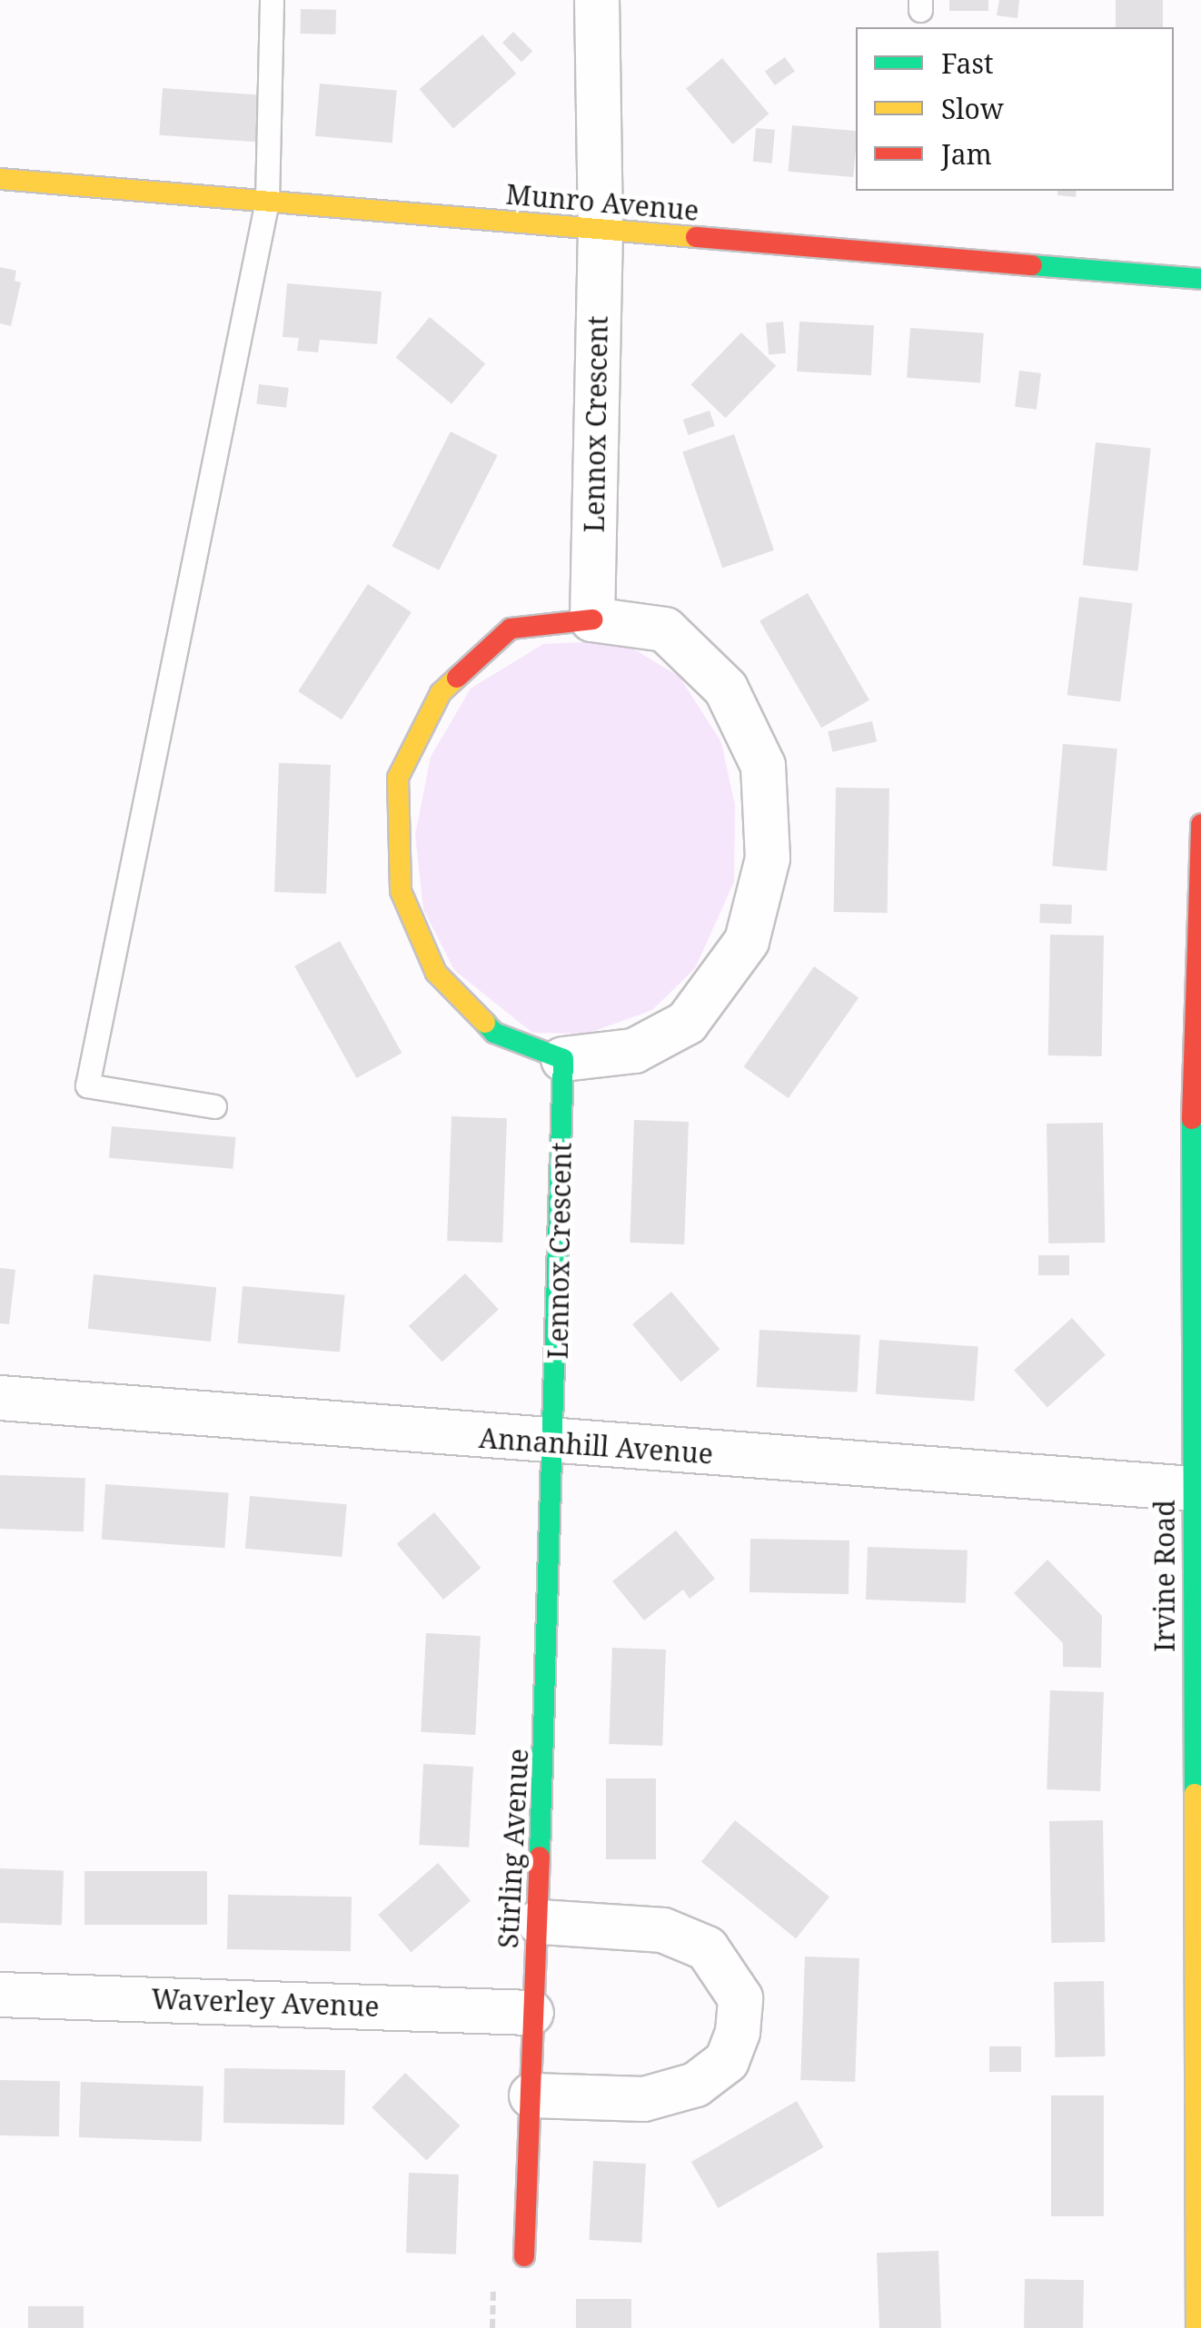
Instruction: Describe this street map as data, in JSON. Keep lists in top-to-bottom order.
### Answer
{
  "streets": {
    "main road": [
      "Munro Avenue",
      "Lennox Crescent",
      "Irvine Road",
      "Stirling Avenue"
    ],
    "street": ["Annanhill Avenue", "Waverley Avenue"]
  },
  "crossings": [
    ["Munro Avenue", "Lennox Crescent"],
    ["Lennox Crescent", "Annanhill Avenue"],
    ["Lennox Crescent", "Stirling Avenue"],
    ["Annanhill Avenue", "Irvine Road"],
    ["Annanhill Avenue", "Stirling Avenue"],
    ["Stirling Avenue", "Waverley Avenue"]
  ],
  "legend": ["Fast", "Slow", "Jam"]
}
